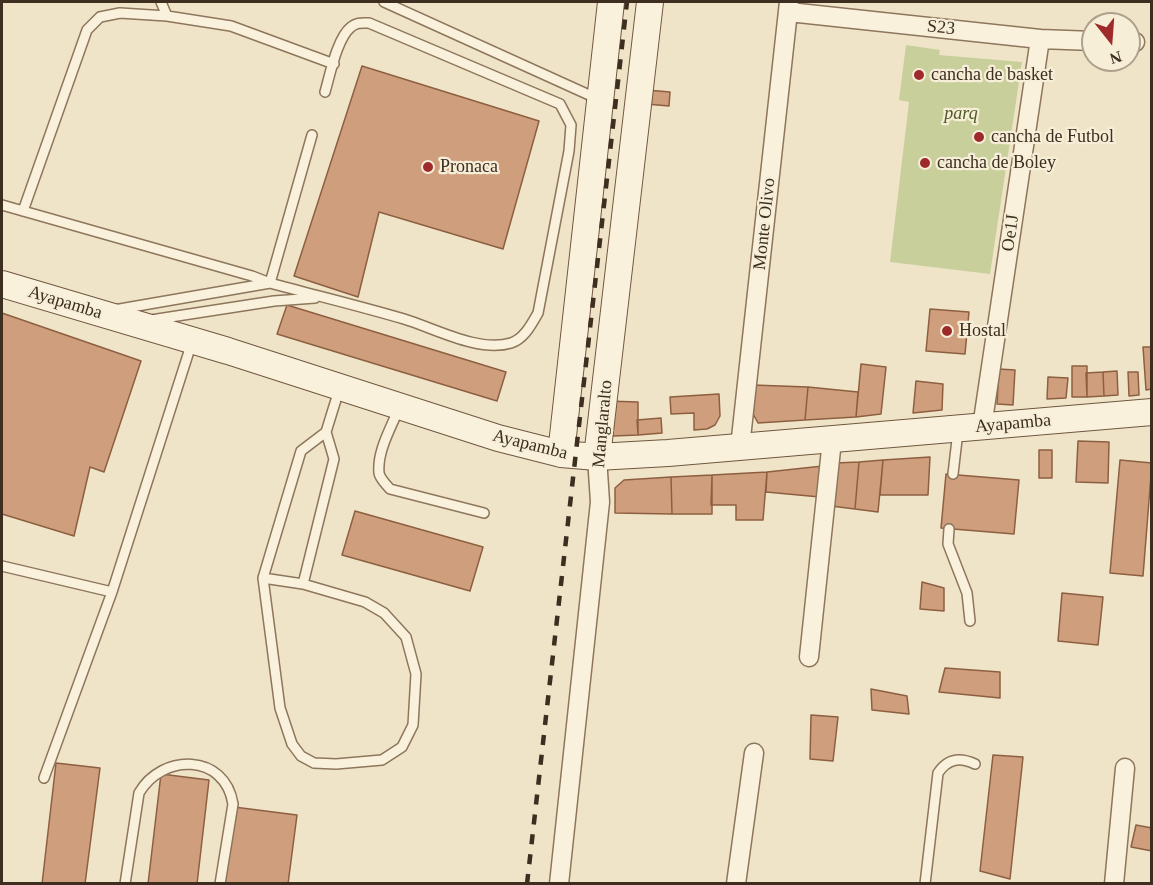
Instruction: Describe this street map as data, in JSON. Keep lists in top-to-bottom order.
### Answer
{
  "streets": {
    "main road": ["Ayapamba", "Manglaralto"],
    "street": ["S23", "Monte Olivo", "Oe1J"]
  },
  "crossings": [
    ["S23", "Monte Olivo"],
    ["S23", "Oe1J"],
    ["Monte Olivo", "Ayapamba"],
    ["Oe1J", "Ayapamba"],
    ["Ayapamba", "Manglaralto"]
  ],
  "parks": ["parq"],
  "places": [
    "cancha de basket",
    "cancha de Futbol",
    "cancha de Boley",
    "Pronaca",
    "Hostal"
  ],
  "north": "bottom"
}
